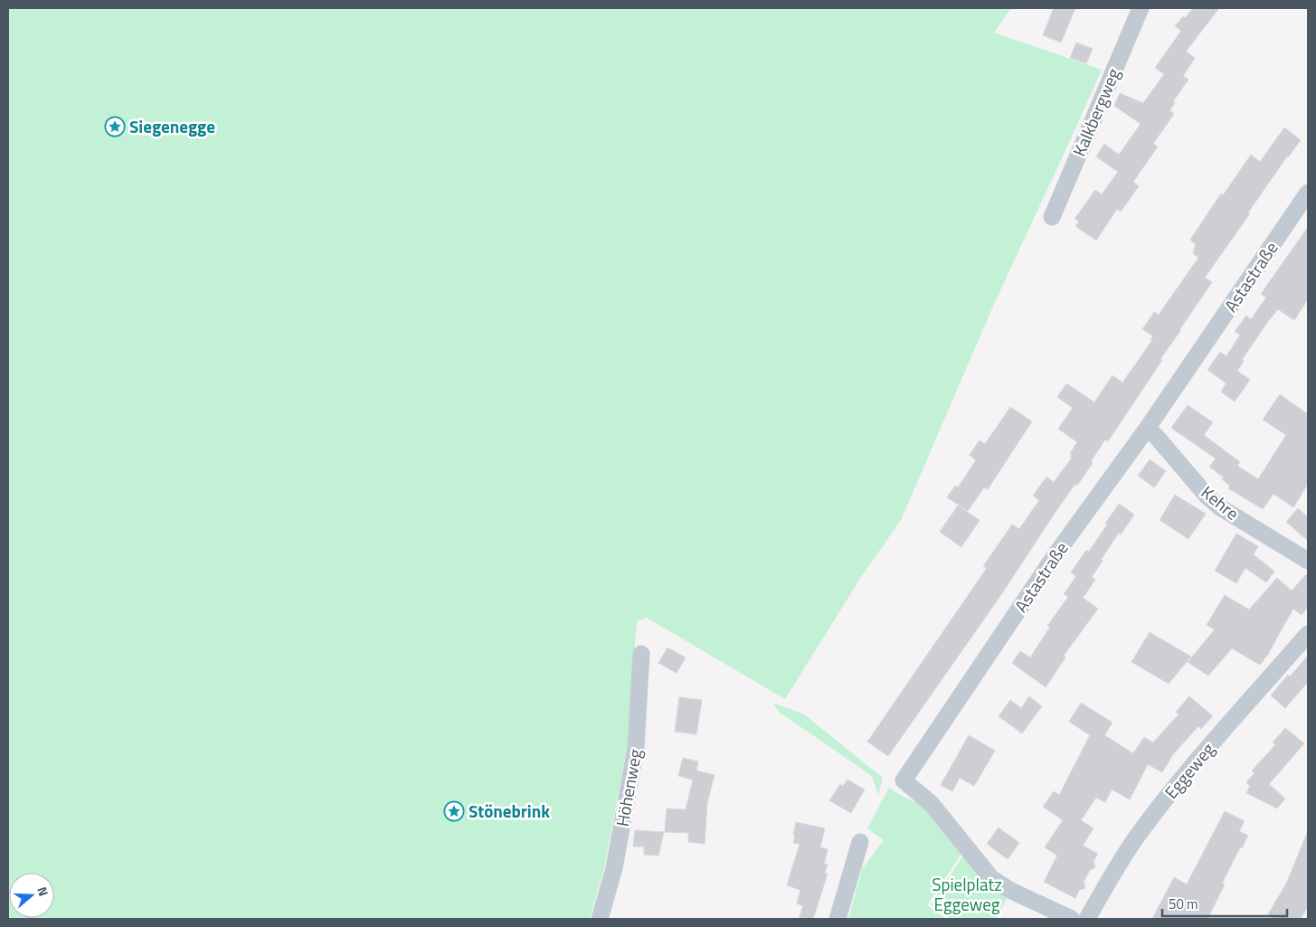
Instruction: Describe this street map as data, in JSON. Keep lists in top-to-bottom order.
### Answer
{
  "streets": {
    "street": [
      "Kalkbergweg",
      "Astastraße",
      "Kehre",
      "Eggeweg",
      "Höhenweg"
    ]
  },
  "crossings": [
    ["Astastraße", "Kehre"]
  ],
  "parks": ["Spielplatz Eggeweg"],
  "places": {
    "place": ["Siegenegge", "Stönebrink"]
  },
  "scale_bar": "50 m",
  "north": "right"
}
